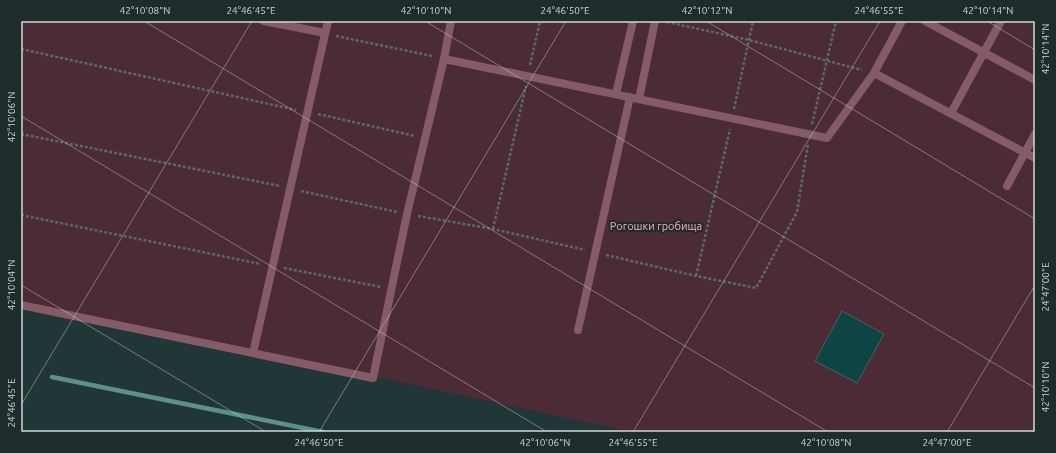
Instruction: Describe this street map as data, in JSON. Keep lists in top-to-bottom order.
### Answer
{
  "parks": ["Рогошки гробища"],
  "coordinates": [
    "42°10'08\"N",
    "24°46'45\"E",
    "42°10'10\"N",
    "24°46'50\"E",
    "42°10'12\"N",
    "24°46'55\"E",
    "42°10'14\"N",
    "42°10'06\"N",
    "42°10'04\"N",
    "24°47'00\"E"
  ]
}
